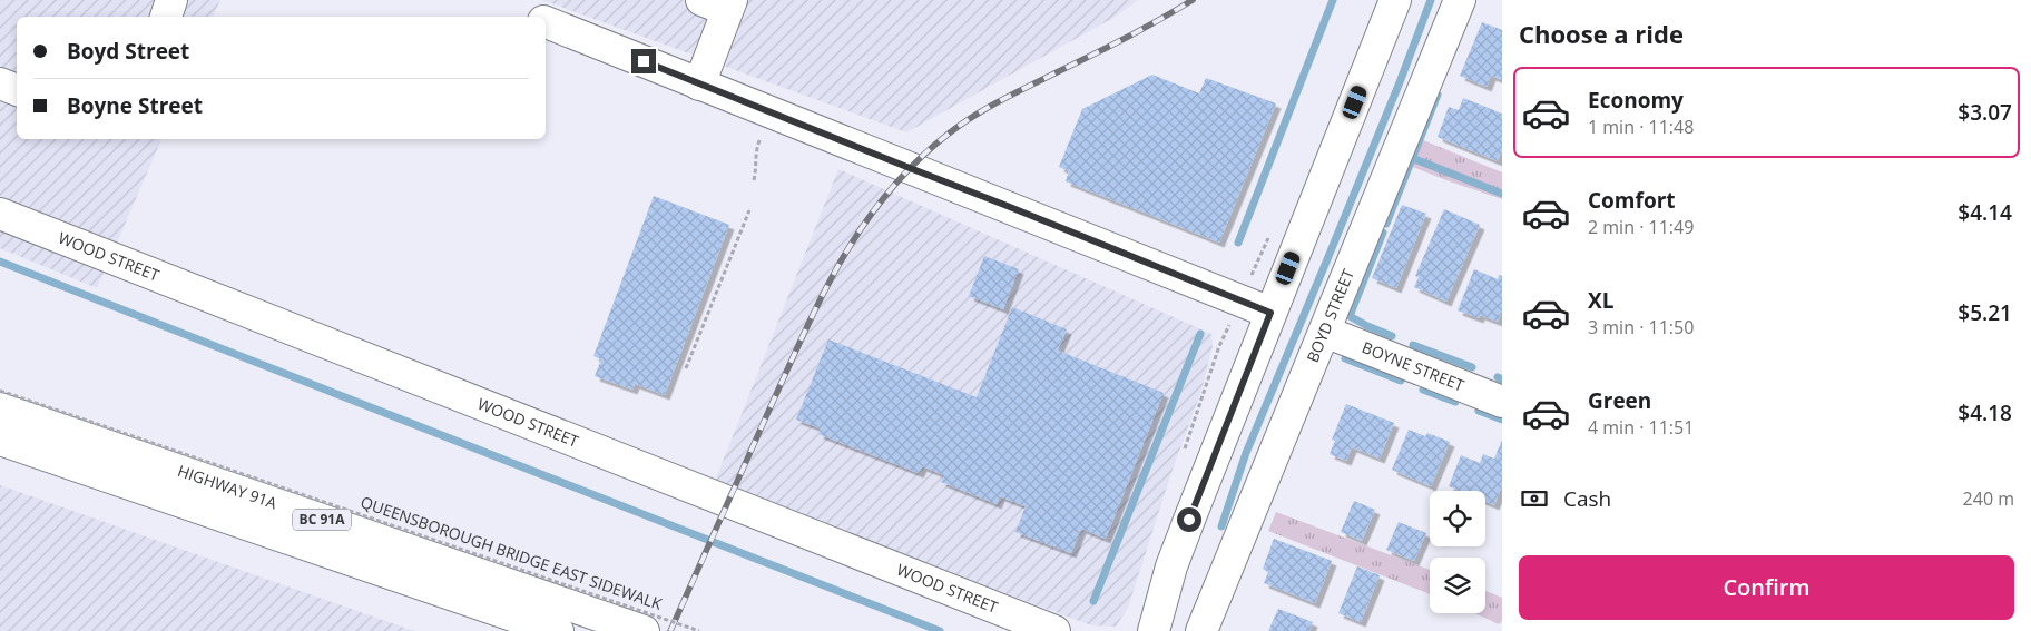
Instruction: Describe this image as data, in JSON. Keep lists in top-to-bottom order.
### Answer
{
  "streets": {
    "main road": [
      "WOOD STREET",
      "BOYD STREET",
      "BOYNE STREET",
      "HIGHWAY 91A",
      "BC 91A"
    ],
    "path": ["QUEENSBOROUGH BRIDGE EAST SIDEWALK"]
  },
  "crossings": [
    ["BOYD STREET", "BOYNE STREET"]
  ],
  "page": {
    "heading": "Choose a ride",
    "banner": ["Boyd Street", "Boyne Street"],
    "list": [
      {
        "name": "Economy",
        "note": "1 min · 11:48",
        "value": "$3.07"
      },
      {
        "name": "Comfort",
        "note": "2 min · 11:49",
        "value": "$4.14"
      },
      {
        "name": "XL",
        "note": "3 min · 11:50",
        "value": "$5.21"
      },
      {
        "name": "Green",
        "note": "4 min · 11:51",
        "value": "$4.18"
      }
    ],
    "pay": ["Cash", "240 m"],
    "buttons": "Confirm"
  }
}
